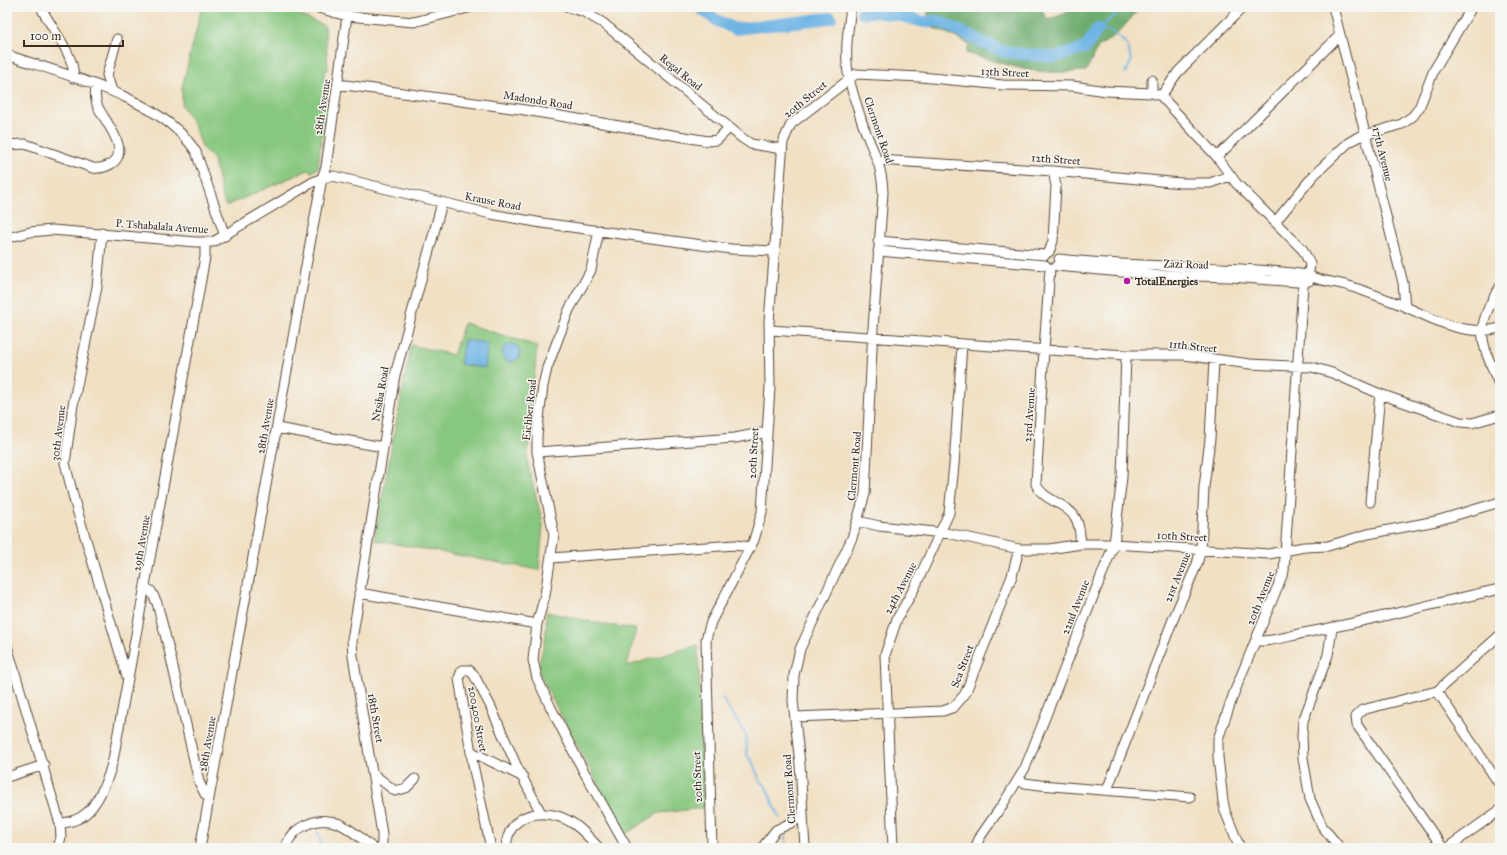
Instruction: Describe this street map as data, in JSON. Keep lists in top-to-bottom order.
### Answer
{
  "streets": {
    "street": [
      "Regal Road",
      "13th Street",
      "20th Street",
      "Madondo Road",
      "28th Avenue",
      "Clermont Road",
      "17th Avenue",
      "12th Street",
      "Krause Road",
      "P. Tshabalala Avenue",
      "Zazi Road",
      "11th Street",
      "Ntsiba Road",
      "Eichber Road",
      "23rd Avenue",
      "30th Avenue",
      "10th Street",
      "29th Avenue",
      "21st Avenue",
      "24th Avenue",
      "20th Avenue",
      "22nd Avenue",
      "Sea Street",
      "18th Street",
      "200400 Street"
    ]
  },
  "crossings": [
    ["Regal Road", "20th Street"],
    ["Regal Road", "Madondo Road"],
    ["13th Street", "20th Street"],
    ["13th Street", "Clermont Road"],
    ["13th Street", "20th Avenue"],
    ["20th Street", "Clermont Road"],
    ["20th Street", "Krause Road"],
    ["20th Street", "11th Street"],
    ["Madondo Road", "28th Avenue"],
    ["28th Avenue", "Krause Road"],
    ["Clermont Road", "12th Street"],
    ["Clermont Road", "Zazi Road"],
    ["Clermont Road", "11th Street"],
    ["Clermont Road", "10th Street"],
    ["Clermont Road", "Sea Street"],
    ["17th Avenue", "Zazi Road"],
    ["12th Street", "23rd Avenue"],
    ["12th Street", "20th Avenue"],
    ["Krause Road", "Ntsiba Road"],
    ["Krause Road", "Eichber Road"],
    ["P. Tshabalala Avenue", "30th Avenue"],
    ["P. Tshabalala Avenue", "29th Avenue"],
    ["Zazi Road", "23rd Avenue"],
    ["Zazi Road", "20th Avenue"],
    ["11th Street", "23rd Avenue"],
    ["11th Street", "21st Avenue"],
    ["11th Street", "24th Avenue"],
    ["11th Street", "20th Avenue"],
    ["11th Street", "22nd Avenue"],
    ["Ntsiba Road", "18th Street"],
    ["23rd Avenue", "10th Street"],
    ["30th Avenue", "29th Avenue"],
    ["10th Street", "21st Avenue"],
    ["10th Street", "24th Avenue"],
    ["10th Street", "20th Avenue"],
    ["10th Street", "22nd Avenue"],
    ["10th Street", "Sea Street"],
    ["24th Avenue", "Sea Street"]
  ],
  "places": ["TotalEnergies"],
  "scale_bar": "100 m"
}
